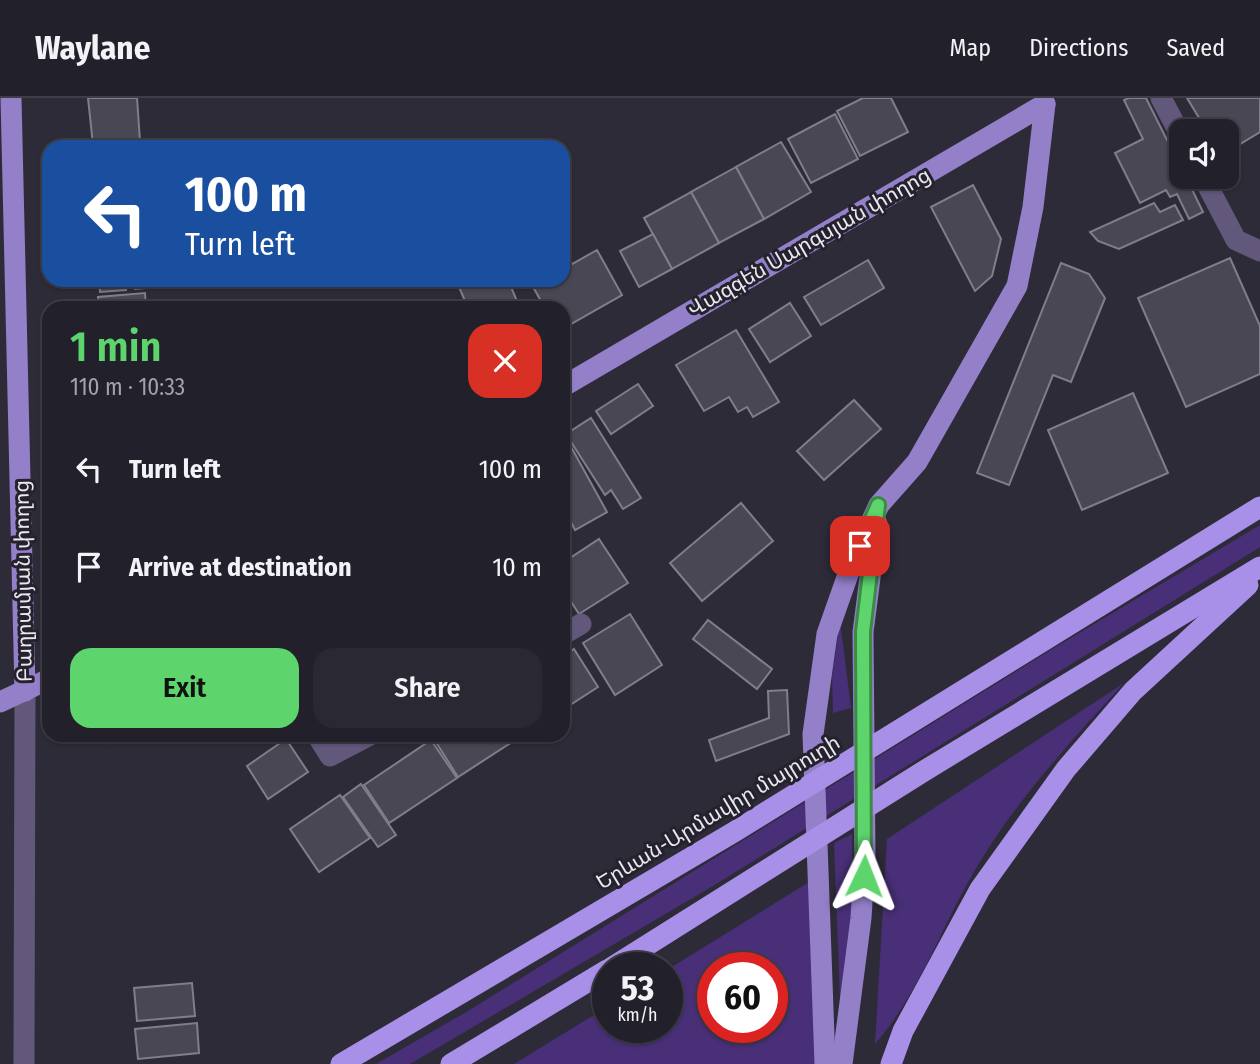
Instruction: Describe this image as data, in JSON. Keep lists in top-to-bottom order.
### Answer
{
  "streets": {
    "highway": ["Երևան-Արմավիր մայրուղի"],
    "main road": ["Վազգեն Սարգսյան փողոց", "Բաղրամյան փողոց"]
  },
  "page": {
    "header": "Waylane",
    "nav": ["Map", "Directions", "Saved"],
    "turn": ["100 m", "Turn left"],
    "heading": ["1 min", "110 m · 10:33"],
    "list": [
      {
        "name": "Turn left",
        "value": "100 m"
      },
      {
        "name": "Arrive at destination",
        "value": "10 m"
      }
    ],
    "buttons": ["Exit", "Share"],
    "speed": "53 km/h",
    "limit": "60"
  }
}
